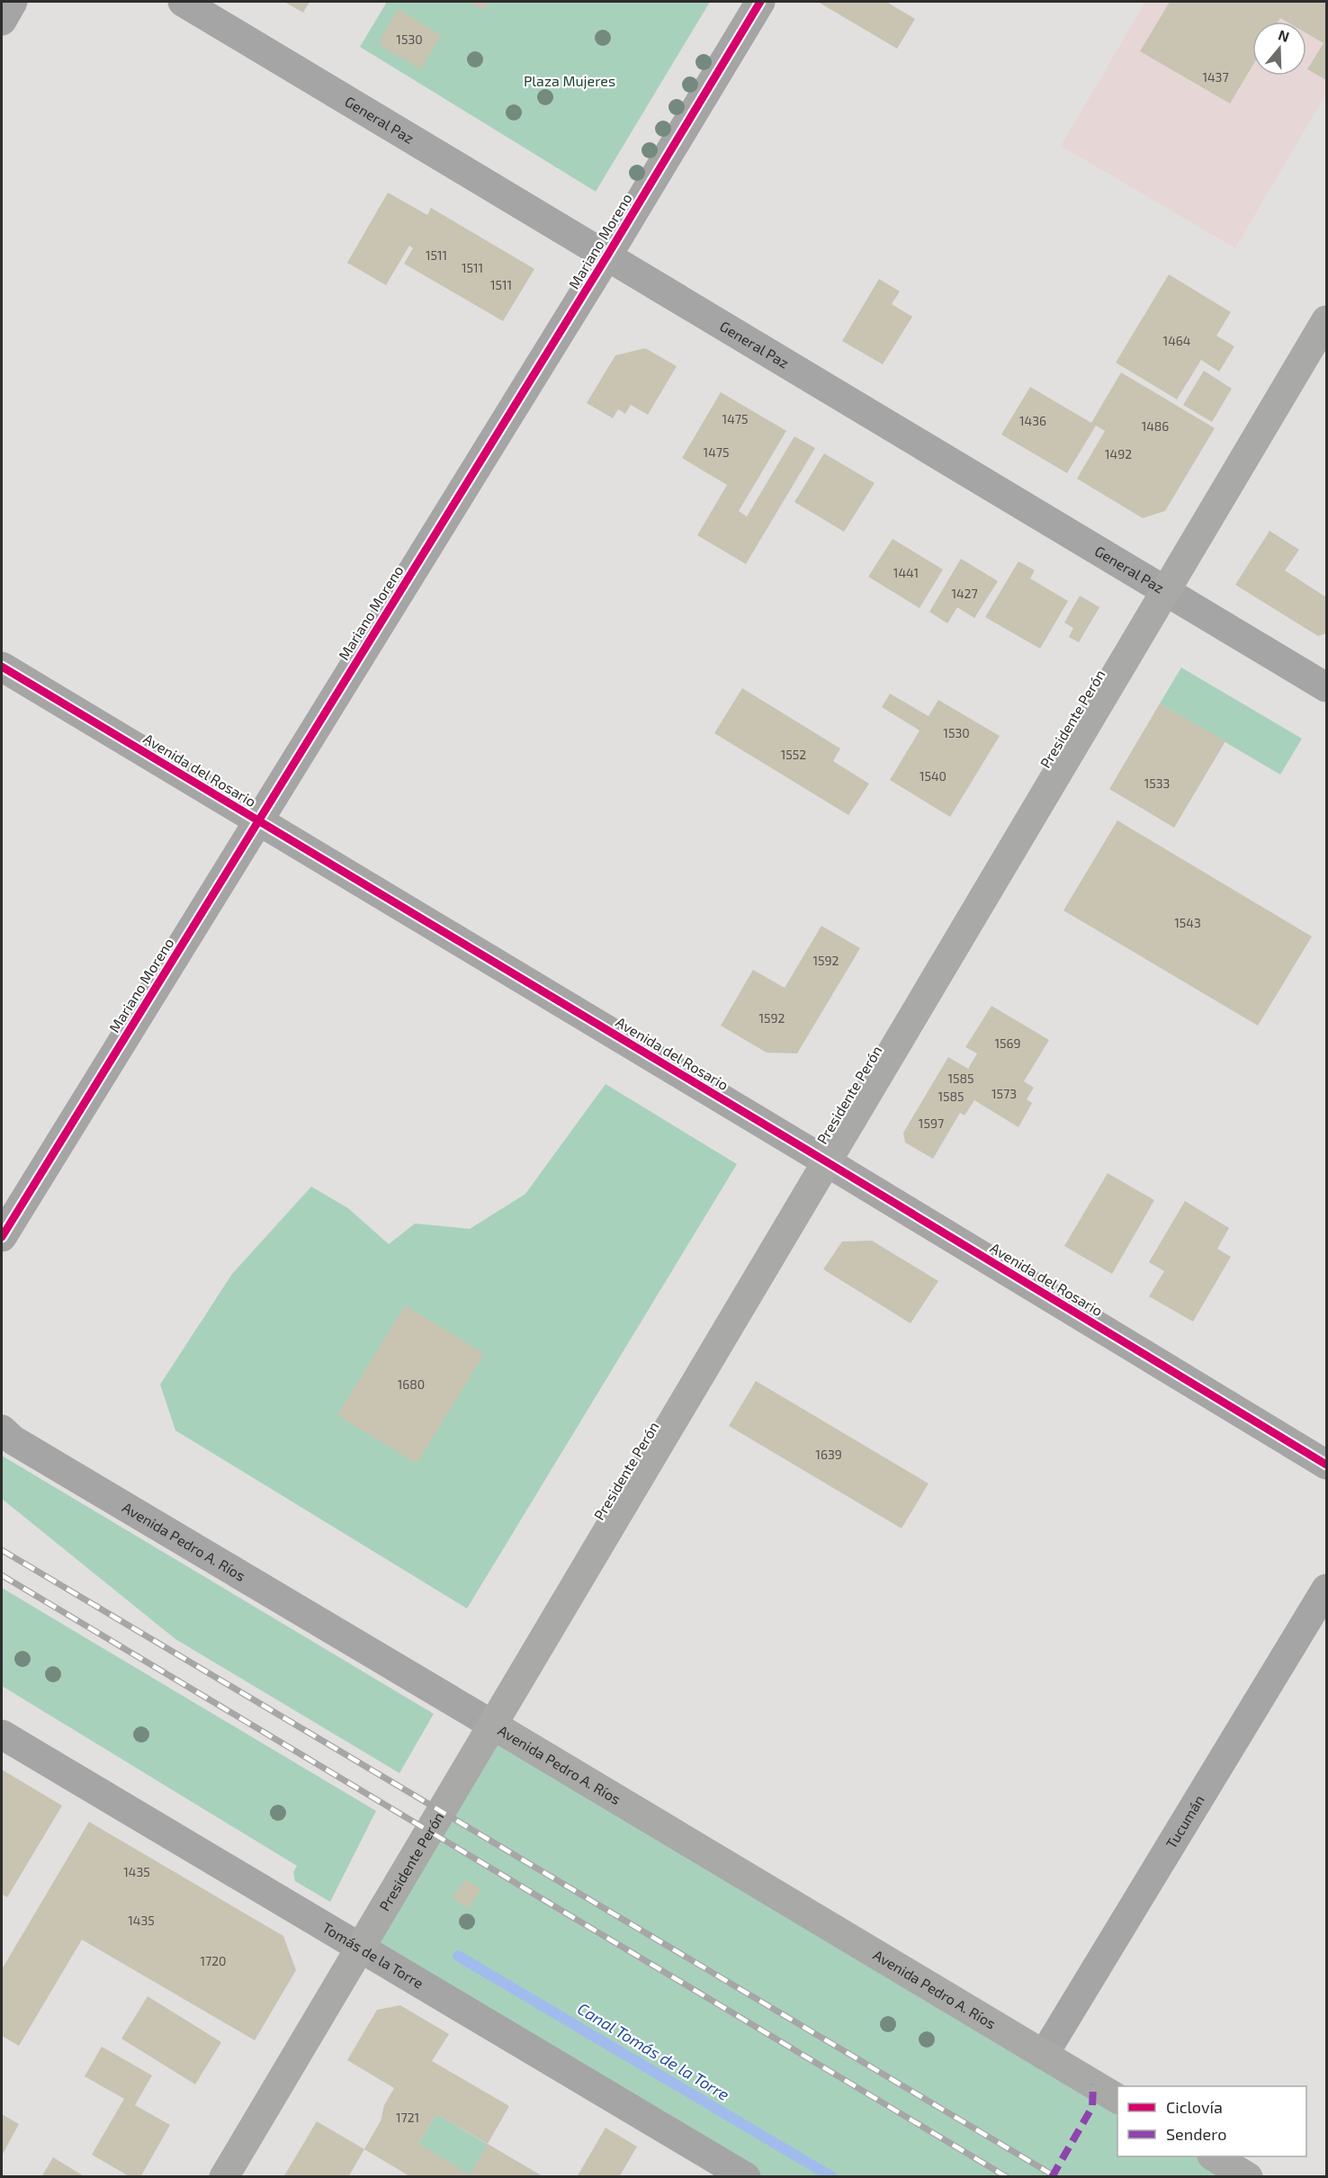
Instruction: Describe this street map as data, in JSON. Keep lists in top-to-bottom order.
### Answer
{
  "streets": {
    "main road": ["Presidente Perón", "Avenida Pedro A. Ríos"],
    "street": [
      "General Paz",
      "Mariano Moreno",
      "Avenida del Rosario",
      "Tucumán",
      "Tomás de la Torre"
    ]
  },
  "crossings": [
    ["General Paz", "Mariano Moreno"],
    ["General Paz", "Presidente Perón"],
    ["Mariano Moreno", "Avenida del Rosario"],
    ["Presidente Perón", "Avenida del Rosario"],
    ["Presidente Perón", "Avenida Pedro A. Ríos"],
    ["Presidente Perón", "Tomás de la Torre"],
    ["Avenida Pedro A. Ríos", "Tucumán"]
  ],
  "water": ["Canal Tomás de la Torre"],
  "parks": ["Plaza Mujeres"],
  "house_numbers": [
    "1530",
    "1437",
    "1511",
    "1511",
    "1511",
    "1464",
    "1475",
    "1436",
    "1486",
    "1475",
    "1492",
    "1441",
    "1427",
    "1530",
    "1552",
    "1540",
    "1533",
    "1543",
    "1592",
    "1592",
    "1569",
    "1585",
    "1573",
    "1585",
    "1597",
    "1680",
    "1639",
    "1435",
    "1435",
    "1720",
    "1721"
  ],
  "legend": ["Ciclovía", "Sendero"],
  "north": "top"
}
